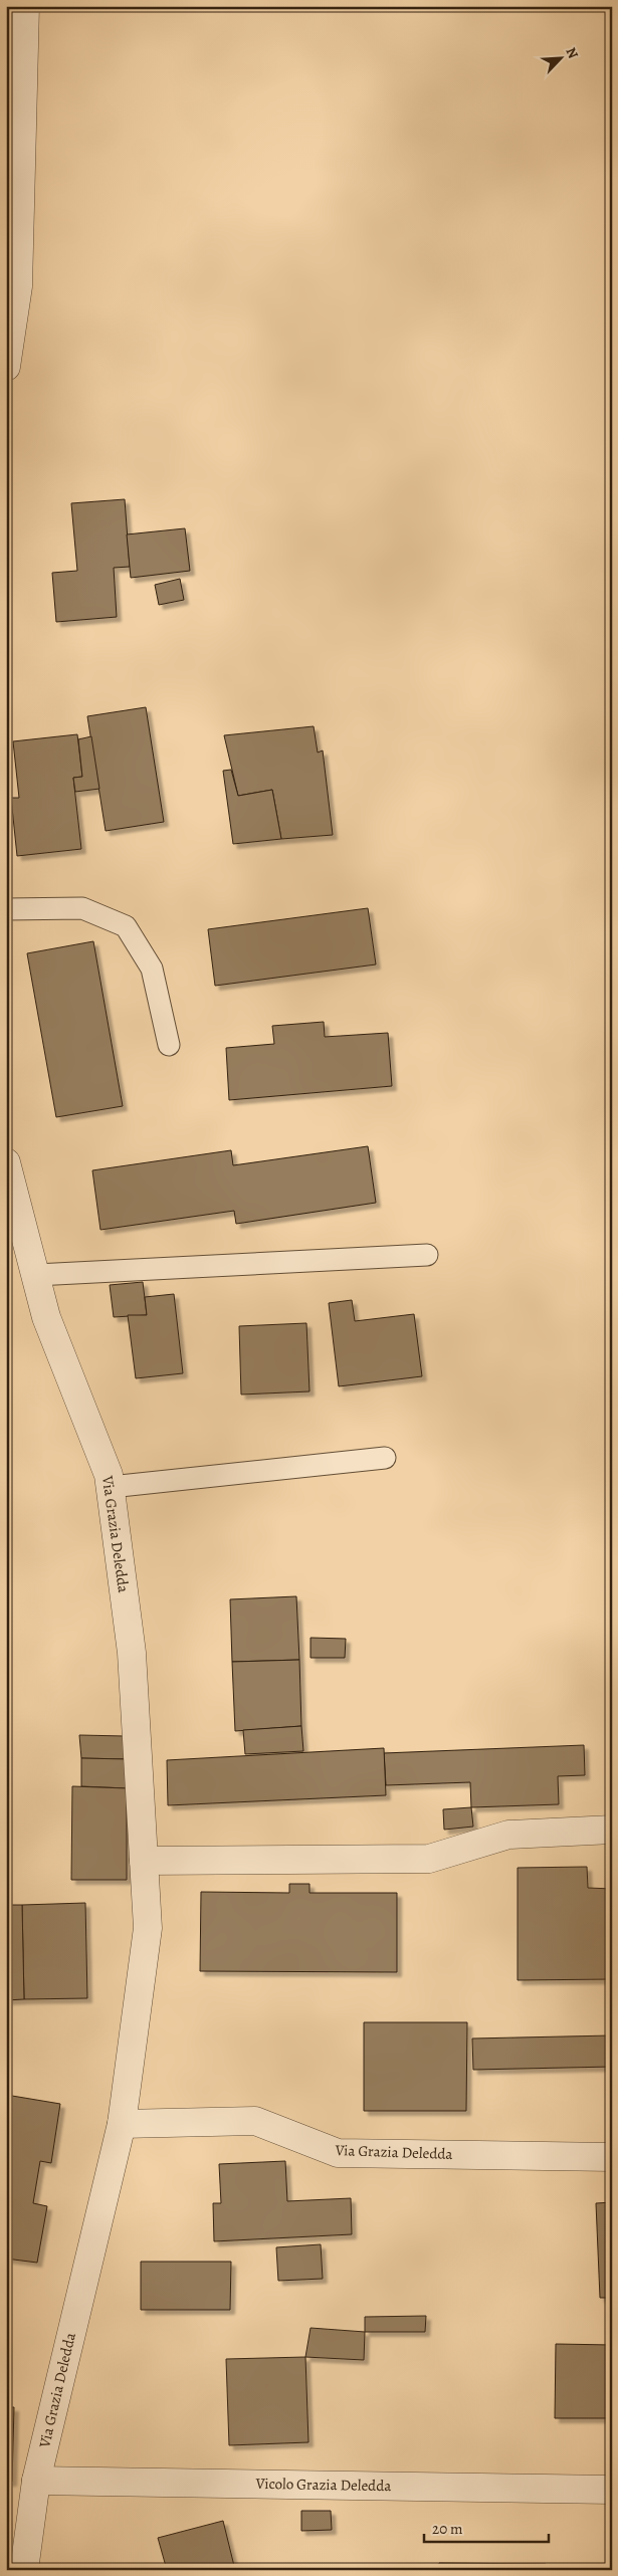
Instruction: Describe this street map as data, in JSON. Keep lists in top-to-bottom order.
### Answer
{
  "streets": {
    "street": ["Via Grazia Deledda", "Vicolo Grazia Deledda"]
  },
  "crossings": [
    ["Via Grazia Deledda", "Vicolo Grazia Deledda"]
  ],
  "scale_bar": "20 m",
  "north": "top right"
}
